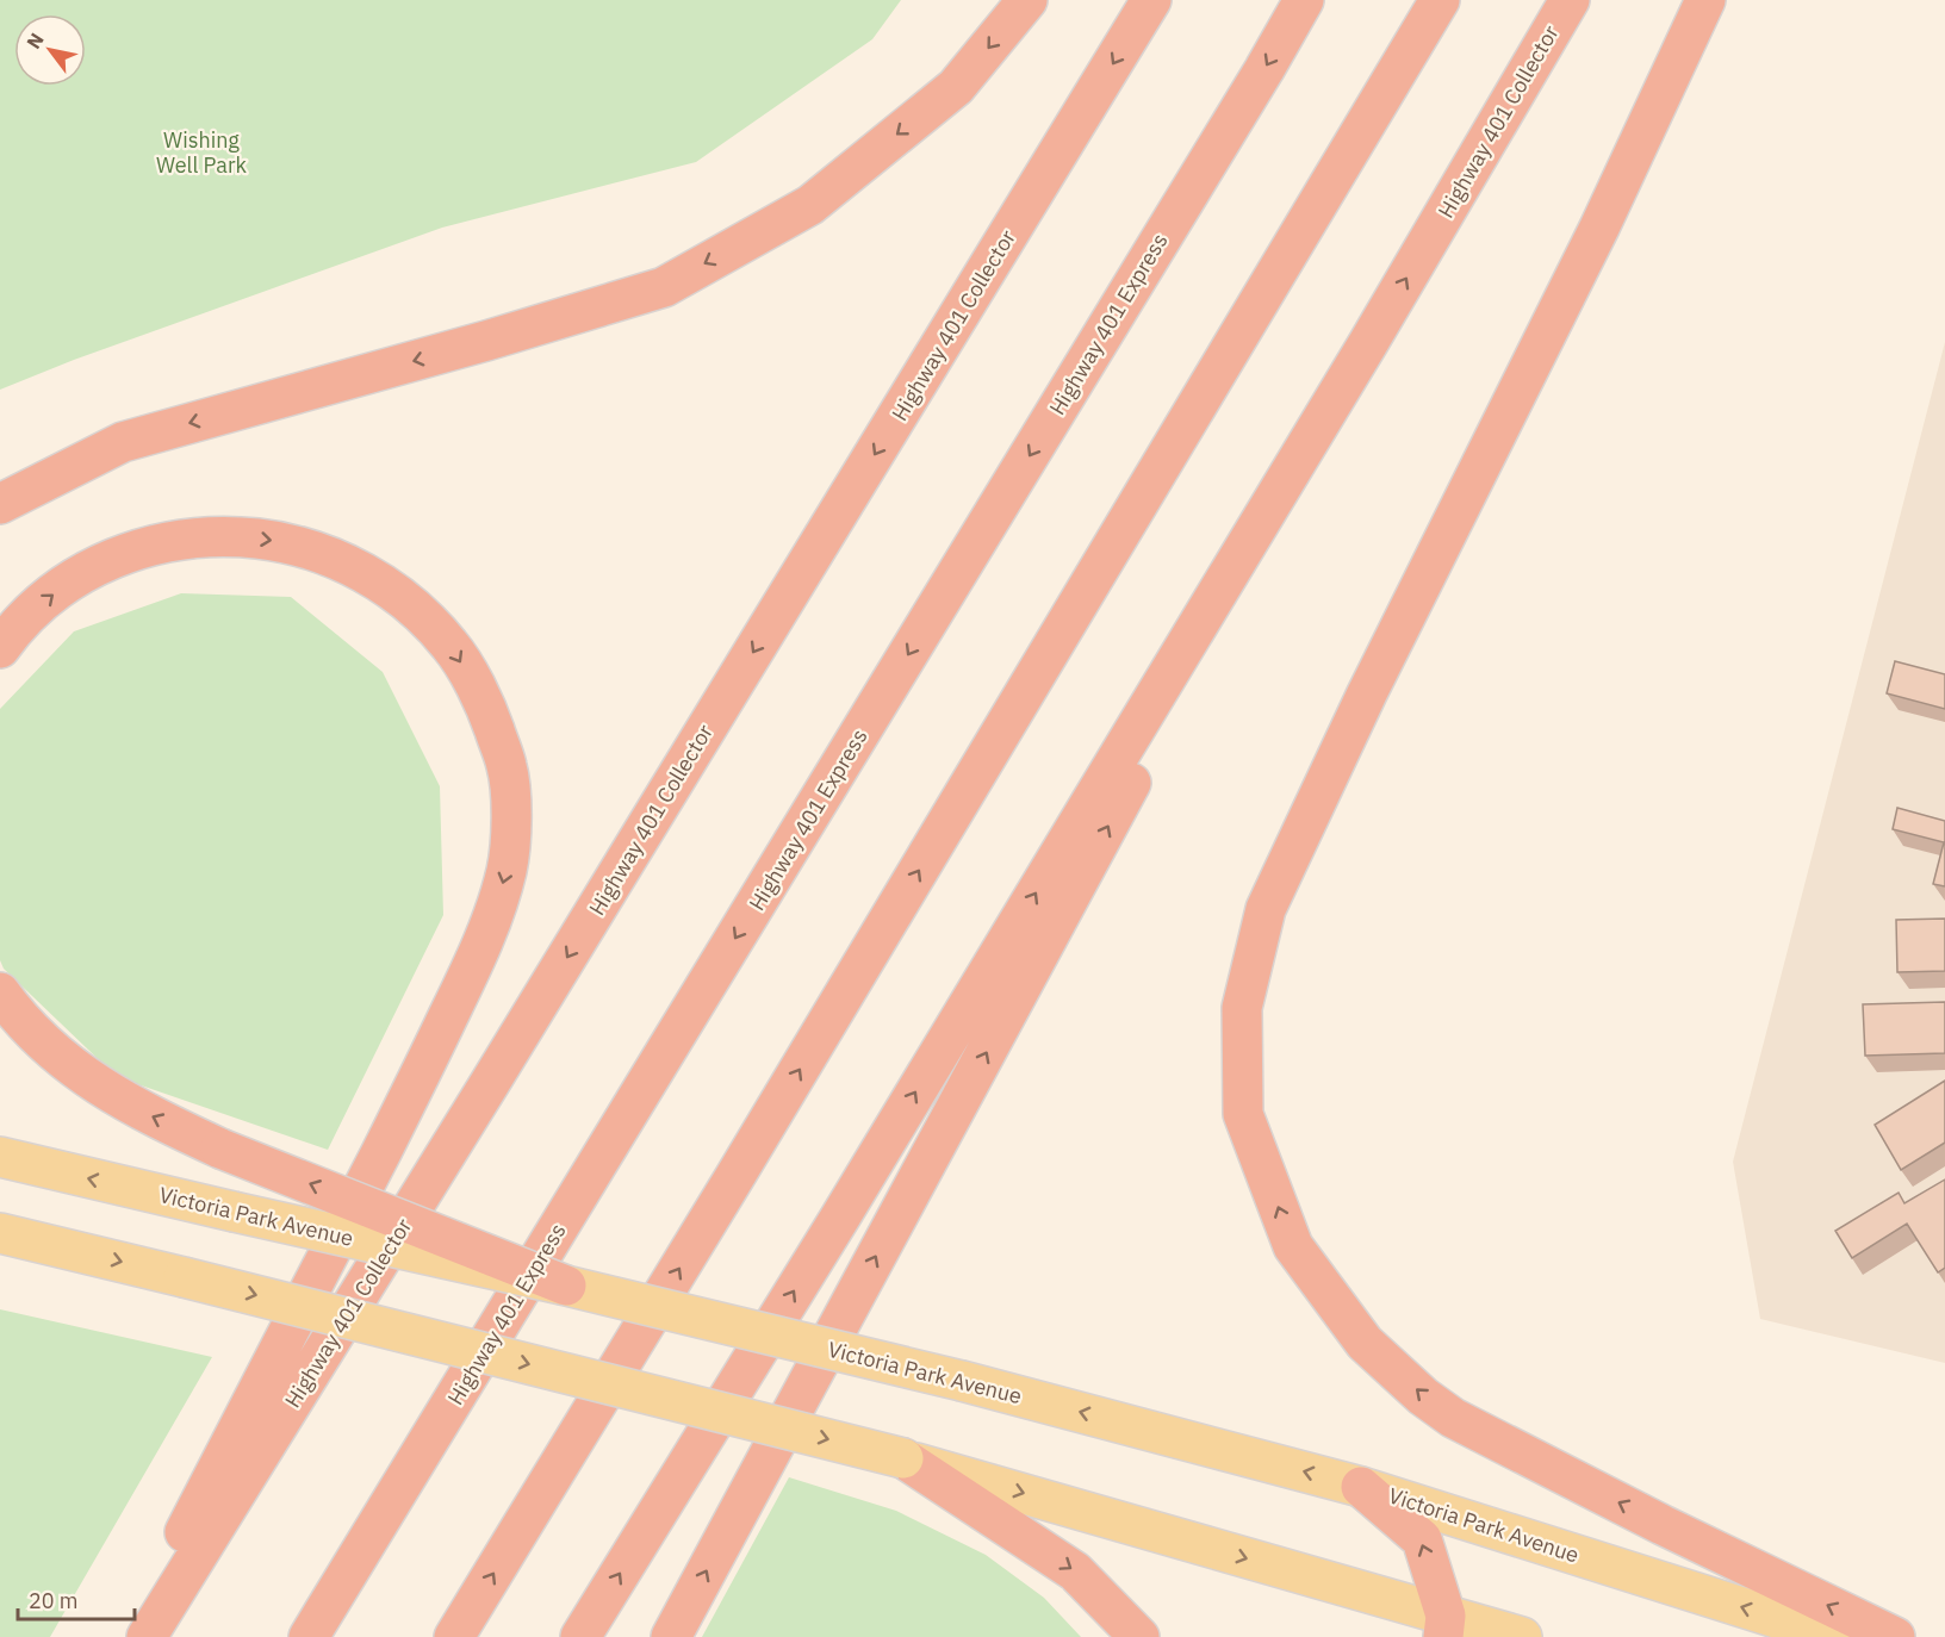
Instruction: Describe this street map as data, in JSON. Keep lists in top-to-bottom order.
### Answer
{
  "streets": {
    "highway": ["Highway 401 Collector", "Highway 401 Express"],
    "main road": ["Victoria Park Avenue"]
  },
  "parks": ["Wishing Well Park"],
  "scale_bar": "20 m",
  "north": "top left"
}
